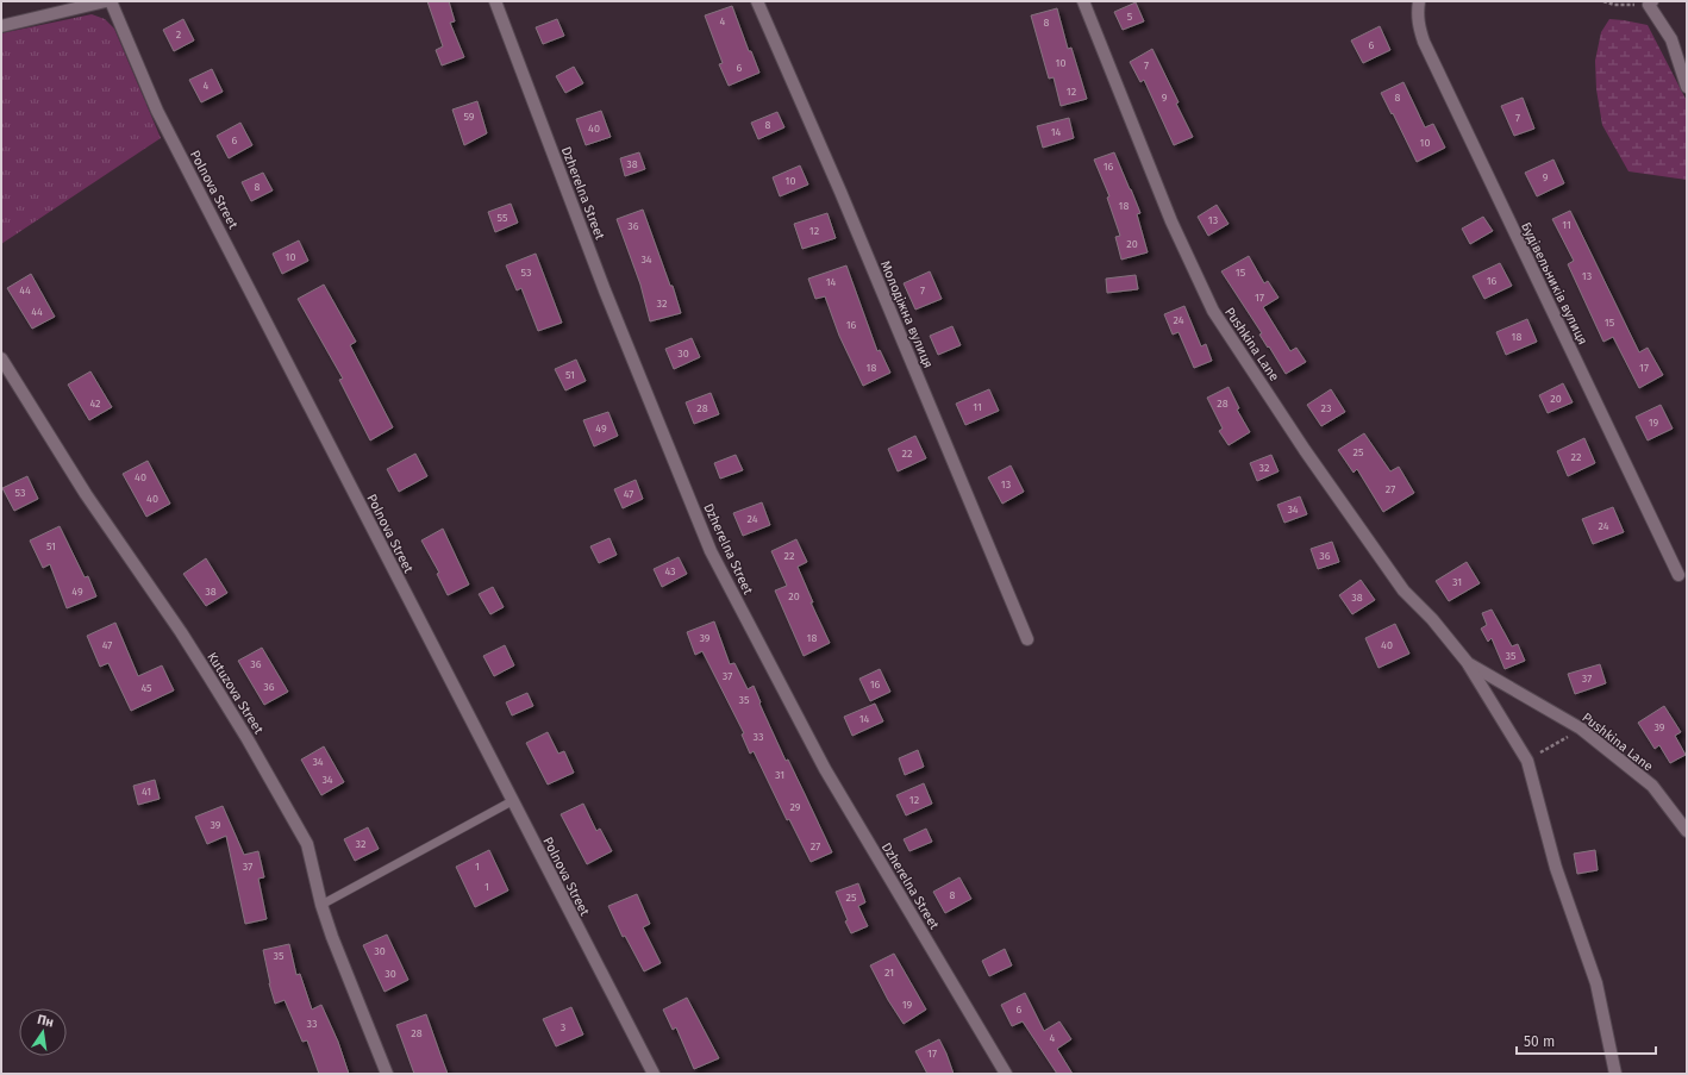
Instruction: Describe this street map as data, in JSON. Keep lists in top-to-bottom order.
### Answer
{
  "streets": {
    "street": [
      "Polnova Street",
      "Dzherelna Street",
      "Будівельників вулиця",
      "Молодіжна вулиця",
      "Pushkina Lane",
      "Kutuzova Street"
    ]
  },
  "house_numbers": [
    "5",
    "4",
    "8",
    "2",
    "6",
    "10",
    "7",
    "6",
    "4",
    "12",
    "9",
    "8",
    "59",
    "7",
    "8",
    "40",
    "14",
    "6",
    "10",
    "38",
    "16",
    "9",
    "10",
    "8",
    "18",
    "55",
    "13",
    "11",
    "36",
    "12",
    "20",
    "10",
    "34",
    "53",
    "15",
    "13",
    "16",
    "14",
    "44",
    "7",
    "17",
    "32",
    "44",
    "24",
    "15",
    "16",
    "18",
    "30",
    "18",
    "17",
    "51",
    "20",
    "42",
    "28",
    "11",
    "28",
    "23",
    "19",
    "49",
    "25",
    "22",
    "22",
    "32",
    "40",
    "13",
    "27",
    "53",
    "47",
    "40",
    "34",
    "24",
    "24",
    "51",
    "22",
    "36",
    "43",
    "31",
    "49",
    "38",
    "20",
    "38",
    "39",
    "18",
    "47",
    "40",
    "35",
    "36",
    "37",
    "37",
    "16",
    "36",
    "45",
    "35",
    "14",
    "39",
    "33",
    "34",
    "31",
    "34",
    "41",
    "12",
    "29",
    "39",
    "32",
    "27",
    "37",
    "1",
    "1",
    "8",
    "25",
    "30",
    "35",
    "21",
    "30",
    "19",
    "6",
    "33",
    "3",
    "28",
    "4",
    "17"
  ],
  "scale_bar": "50 m",
  "north": "top"
}
